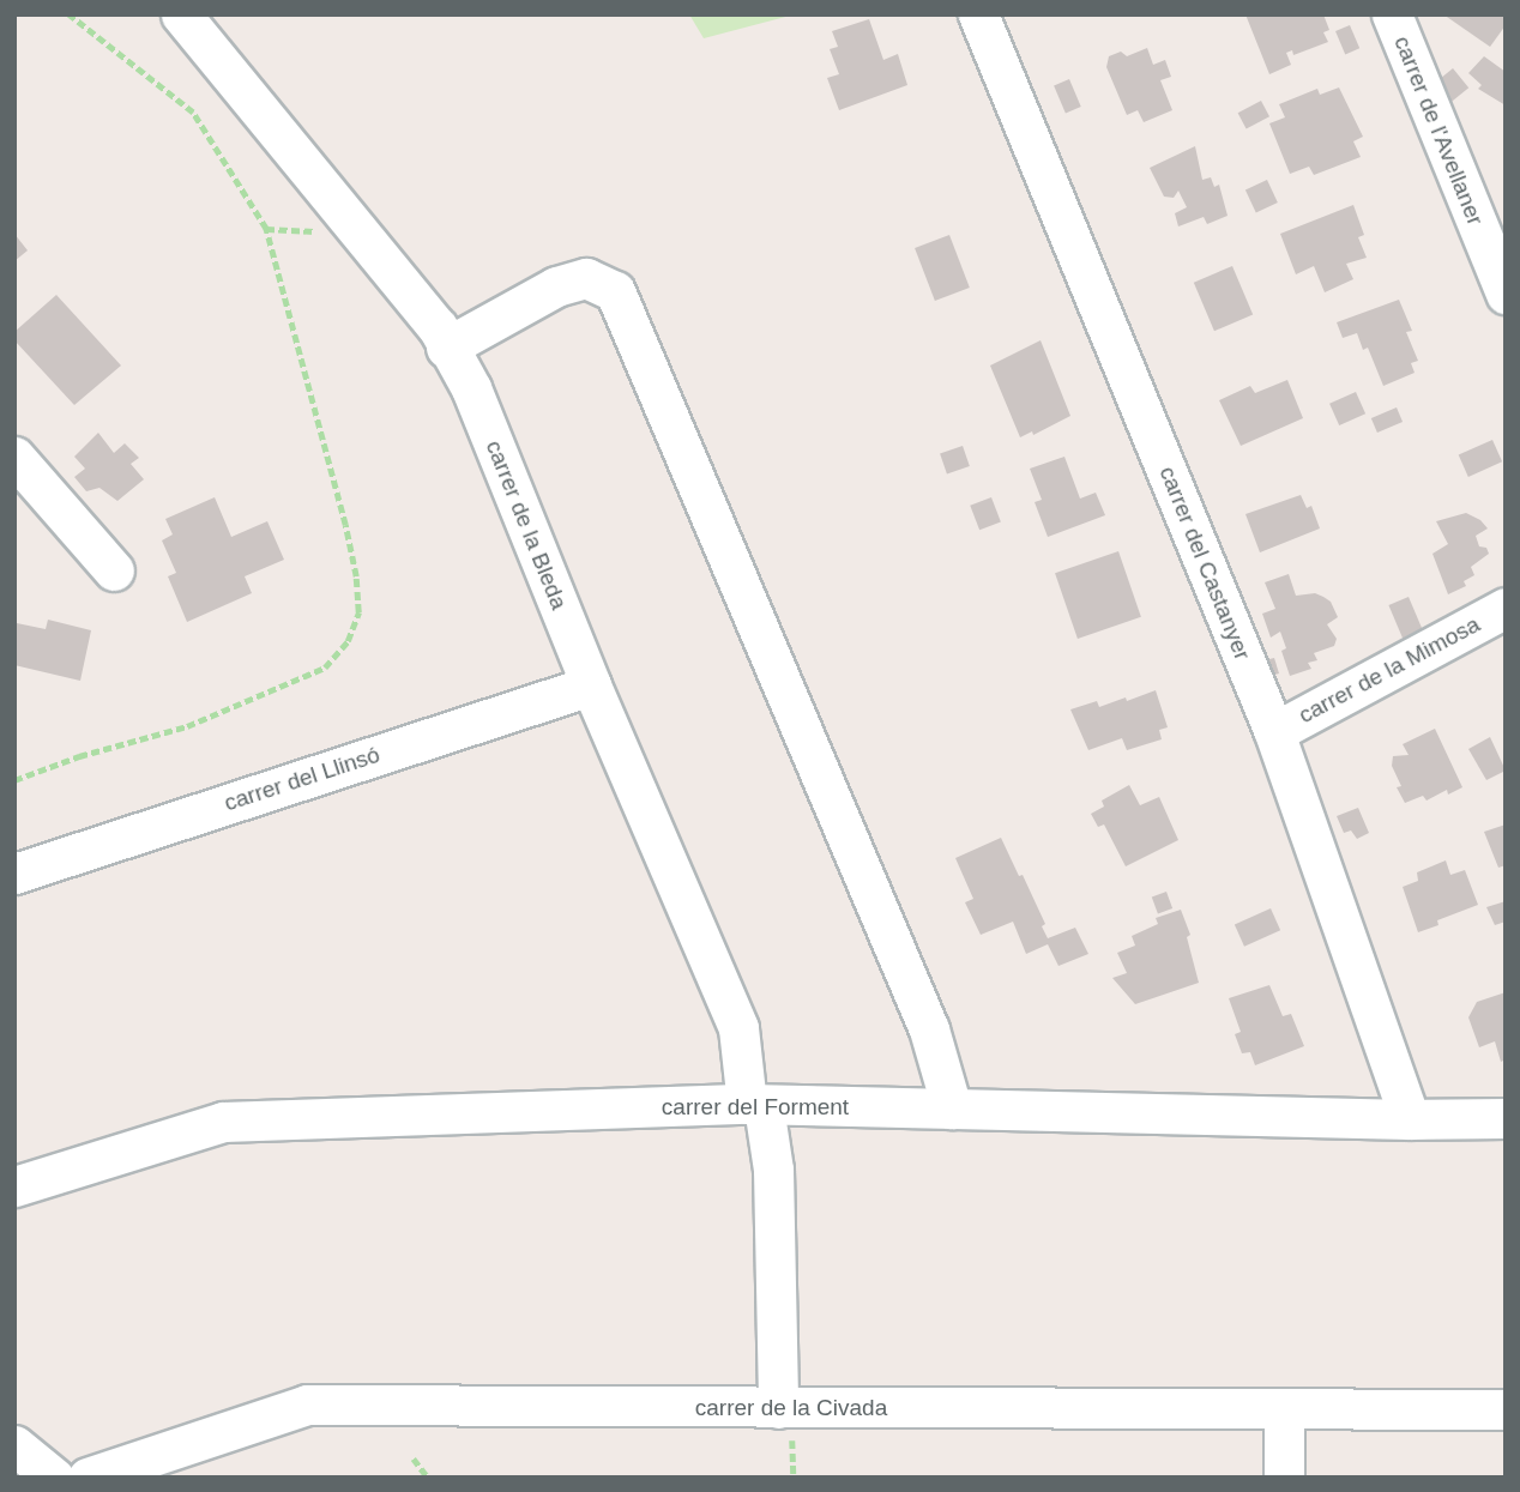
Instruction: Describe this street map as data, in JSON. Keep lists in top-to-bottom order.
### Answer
{
  "streets": {
    "street": [
      "carrer de l'Avellaner",
      "carrer de la Bleda",
      "carrer del Castanyer",
      "carrer de la Mimosa",
      "carrer del Llinsó",
      "carrer del Forment",
      "carrer de la Civada"
    ]
  },
  "crossings": [
    ["carrer de la Bleda", "carrer del Llinsó"],
    ["carrer de la Bleda", "carrer del Forment"],
    ["carrer de la Bleda", "carrer de la Civada"],
    ["carrer del Castanyer", "carrer de la Mimosa"],
    ["carrer del Castanyer", "carrer del Forment"]
  ]
}
